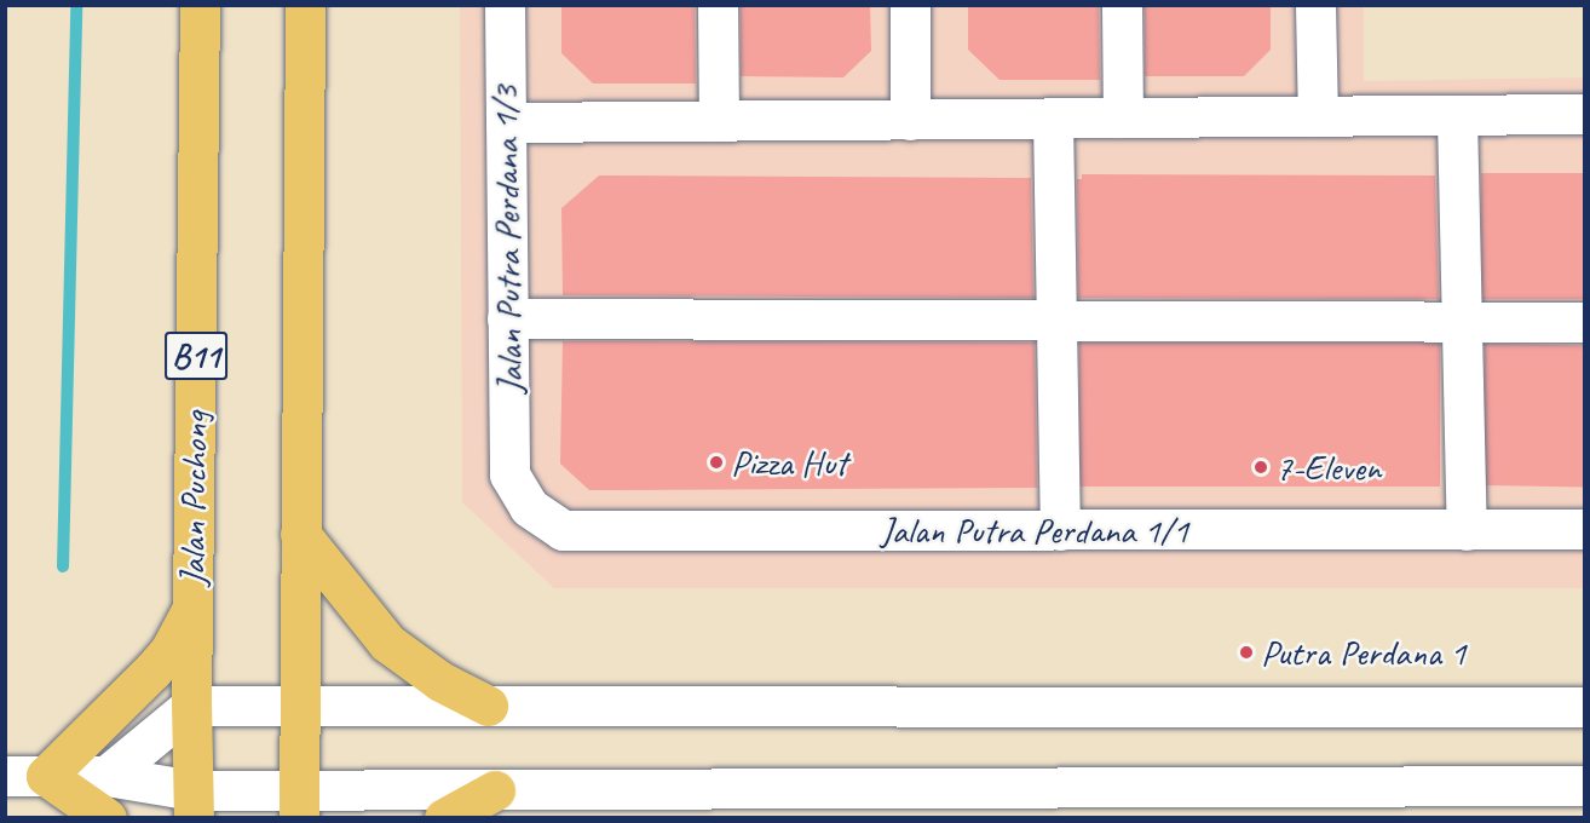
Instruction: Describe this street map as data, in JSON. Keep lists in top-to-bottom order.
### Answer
{
  "streets": {
    "main road": ["B11", "Jalan Puchong"],
    "street": ["Jalan Putra Perdana 1/3", "Jalan Putra Perdana 1/1"]
  },
  "crossings": [
    ["Jalan Putra Perdana 1/3", "Jalan Putra Perdana 1/1"]
  ],
  "places": ["Pizza Hut", "7-Eleven", "Putra Perdana 1"]
}
